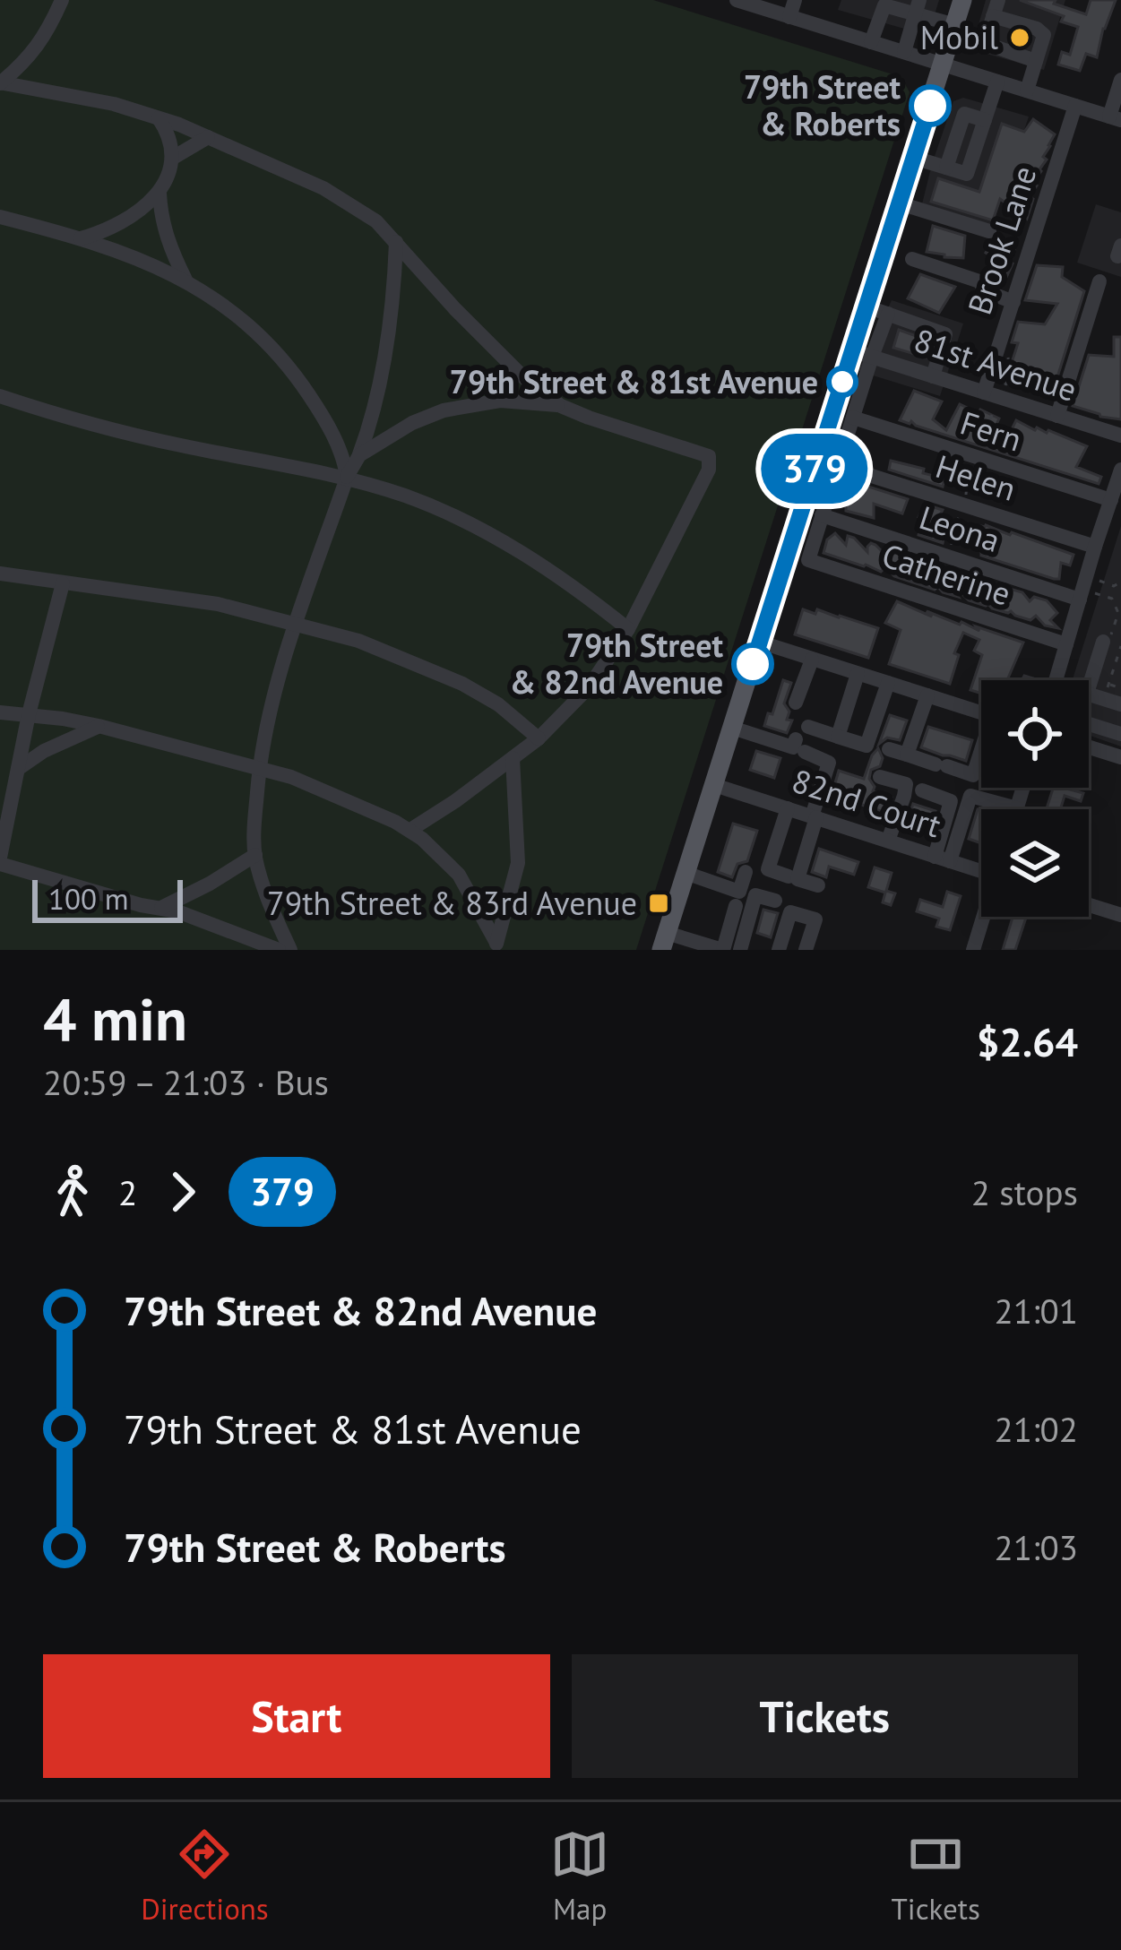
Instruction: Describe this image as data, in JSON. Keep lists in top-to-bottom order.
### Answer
{
  "streets": {
    "street": [
      "Brook Lane",
      "81st Avenue",
      "Fern",
      "Helen",
      "Leona",
      "Catherine",
      "82nd Court"
    ]
  },
  "crossings": [
    ["Brook Lane", "81st Avenue"],
    ["Leona", "Catherine"]
  ],
  "places": {
    "other": [
      "Mobil",
      "79th Street & Roberts",
      "79th Street & 81st Avenue",
      "79th Street & 82nd Avenue"
    ],
    "transit": ["79th Street & 83rd Avenue"]
  },
  "lines": ["bus line 379"],
  "scale_bar": "100 m",
  "page": {
    "on_map": "379",
    "scale": "100 m",
    "heading": ["4 min", "20:59 – 21:03 · Bus", "$2.64"],
    "legs": ["2", "379", "2 stops"],
    "list": [
      {
        "name": "79th Street & 82nd Avenue",
        "value": "21:01"
      },
      {
        "name": "79th Street & 81st Avenue",
        "value": "21:02"
      },
      {
        "name": "79th Street & Roberts",
        "value": "21:03"
      }
    ],
    "buttons": ["Start", "Tickets"],
    "tabs": ["Directions", "Map", "Tickets"]
  }
}
